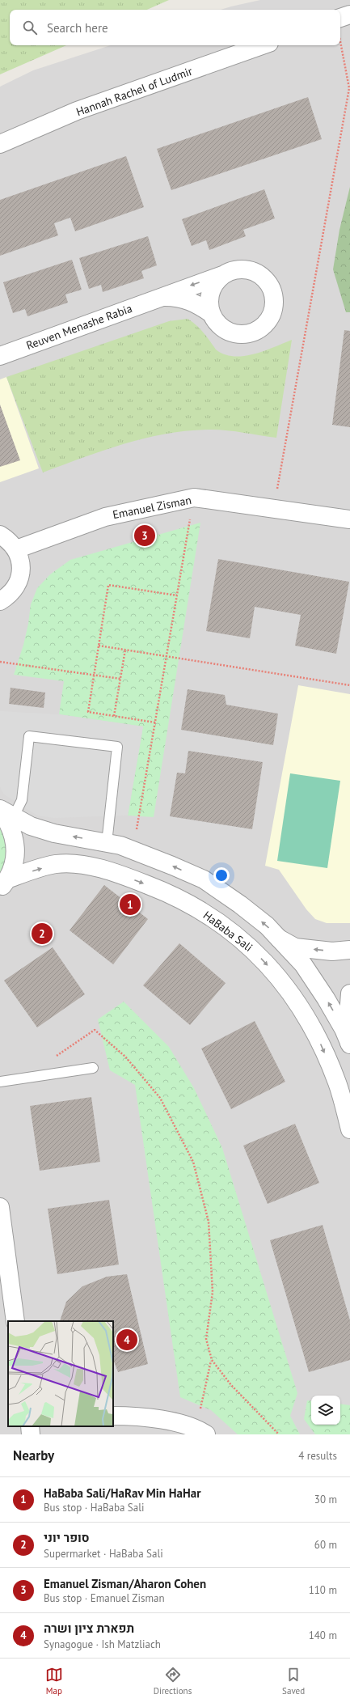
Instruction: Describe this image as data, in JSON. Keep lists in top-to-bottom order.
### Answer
{
  "streets": {
    "street": [
      "Hannah Rachel of Ludmir",
      "Reuven Menashe Rabia",
      "Emanuel Zisman",
      "HaBaba Sali"
    ]
  },
  "page": {
    "search": "Search here",
    "pins": [
      "3",
      "1",
      "2",
      "4"
    ],
    "heading": ["Nearby", "4 results"],
    "list": [
      {
        "mark": "1",
        "name": "HaBaba Sali/HaRav Min HaHar",
        "note": "Bus stop · HaBaba Sali",
        "value": "30 m"
      },
      {
        "mark": "2",
        "name": "סופר יוני",
        "note": "Supermarket · HaBaba Sali",
        "value": "60 m"
      },
      {
        "mark": "3",
        "name": "Emanuel Zisman/Aharon Cohen",
        "note": "Bus stop · Emanuel Zisman",
        "value": "110 m"
      },
      {
        "mark": "4",
        "name": "תפארת ציון ושרה",
        "note": "Synagogue · Ish Matzliach",
        "value": "140 m"
      }
    ],
    "nav": ["Map", "Directions", "Saved"]
  }
}
